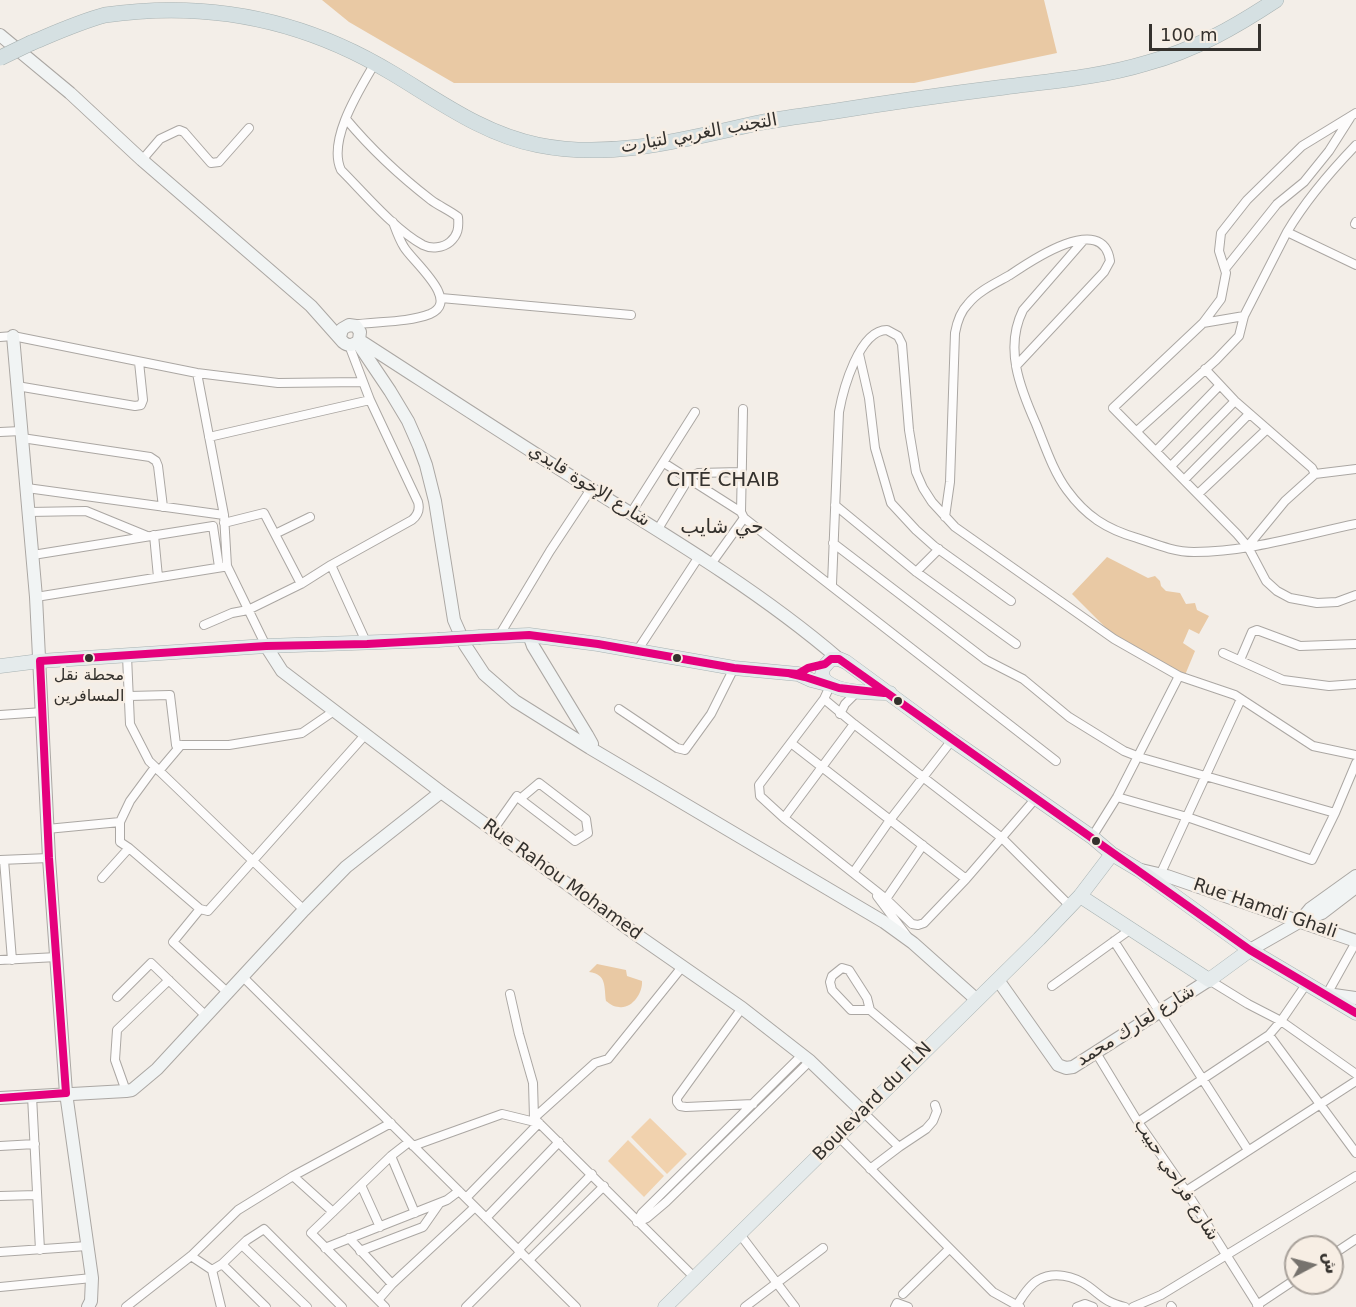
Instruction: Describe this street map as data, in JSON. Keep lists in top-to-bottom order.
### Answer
{
  "streets": {
    "highway": ["التجنب الغربي لتيارت"],
    "main road": ["Boulevard du FLN"],
    "street": [
      "شارع الإخوة قايدي",
      "Rue Rahou Mohamed",
      "Rue Hamdi Ghali",
      "شارع لعارك محمد",
      "شارع فراحي حبيب"
    ]
  },
  "crossings": [
    ["Rue Rahou Mohamed", "Boulevard du FLN"],
    ["شارع لعارك محمد", "Boulevard du FLN"],
    ["شارع لعارك محمد", "شارع فراحي حبيب"]
  ],
  "districts": ["CITÉ CHAIB", "حي شايب"],
  "places": ["محطة نقل المسافرين"],
  "scale_bar": "100 m",
  "north": "right"
}
